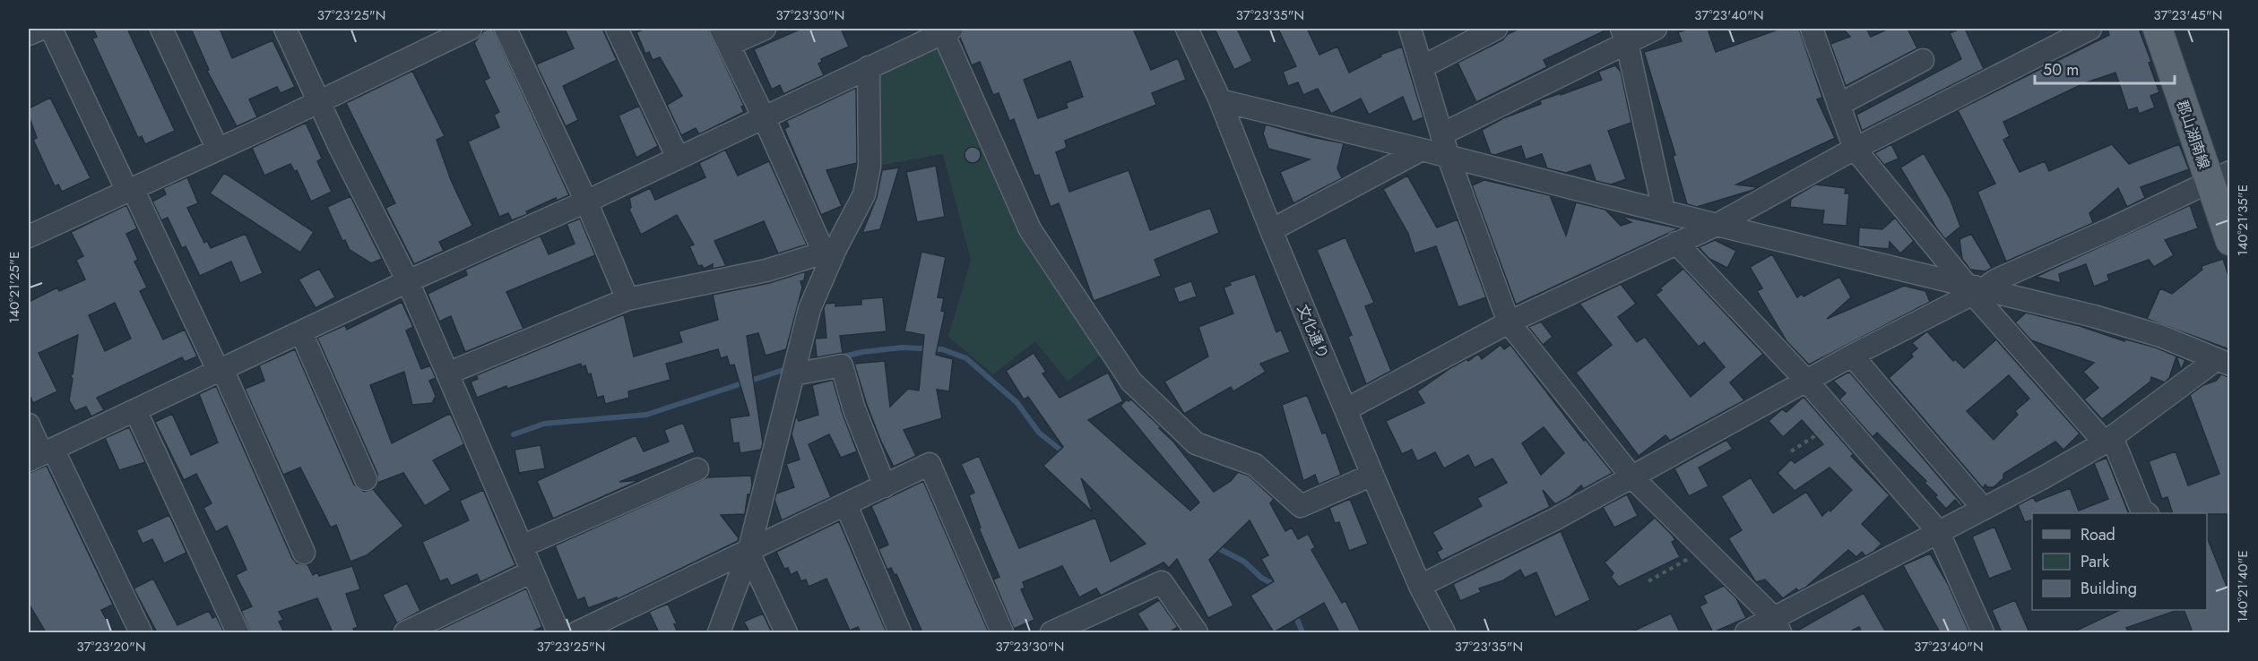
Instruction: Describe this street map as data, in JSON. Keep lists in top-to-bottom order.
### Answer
{
  "streets": {
    "main road": ["郡山湖南線"],
    "street": ["文化通り"]
  },
  "legend": ["Road", "Park", "Building"],
  "scale_bar": "50 m",
  "coordinates": [
    "37°23'25\"N",
    "37°23'30\"N",
    "37°23'35\"N",
    "37°23'40\"N",
    "37°23'45\"N",
    "140°21'35\"E",
    "140°21'25\"E",
    "140°21'40\"E",
    "37°23'20\"N"
  ]
}
